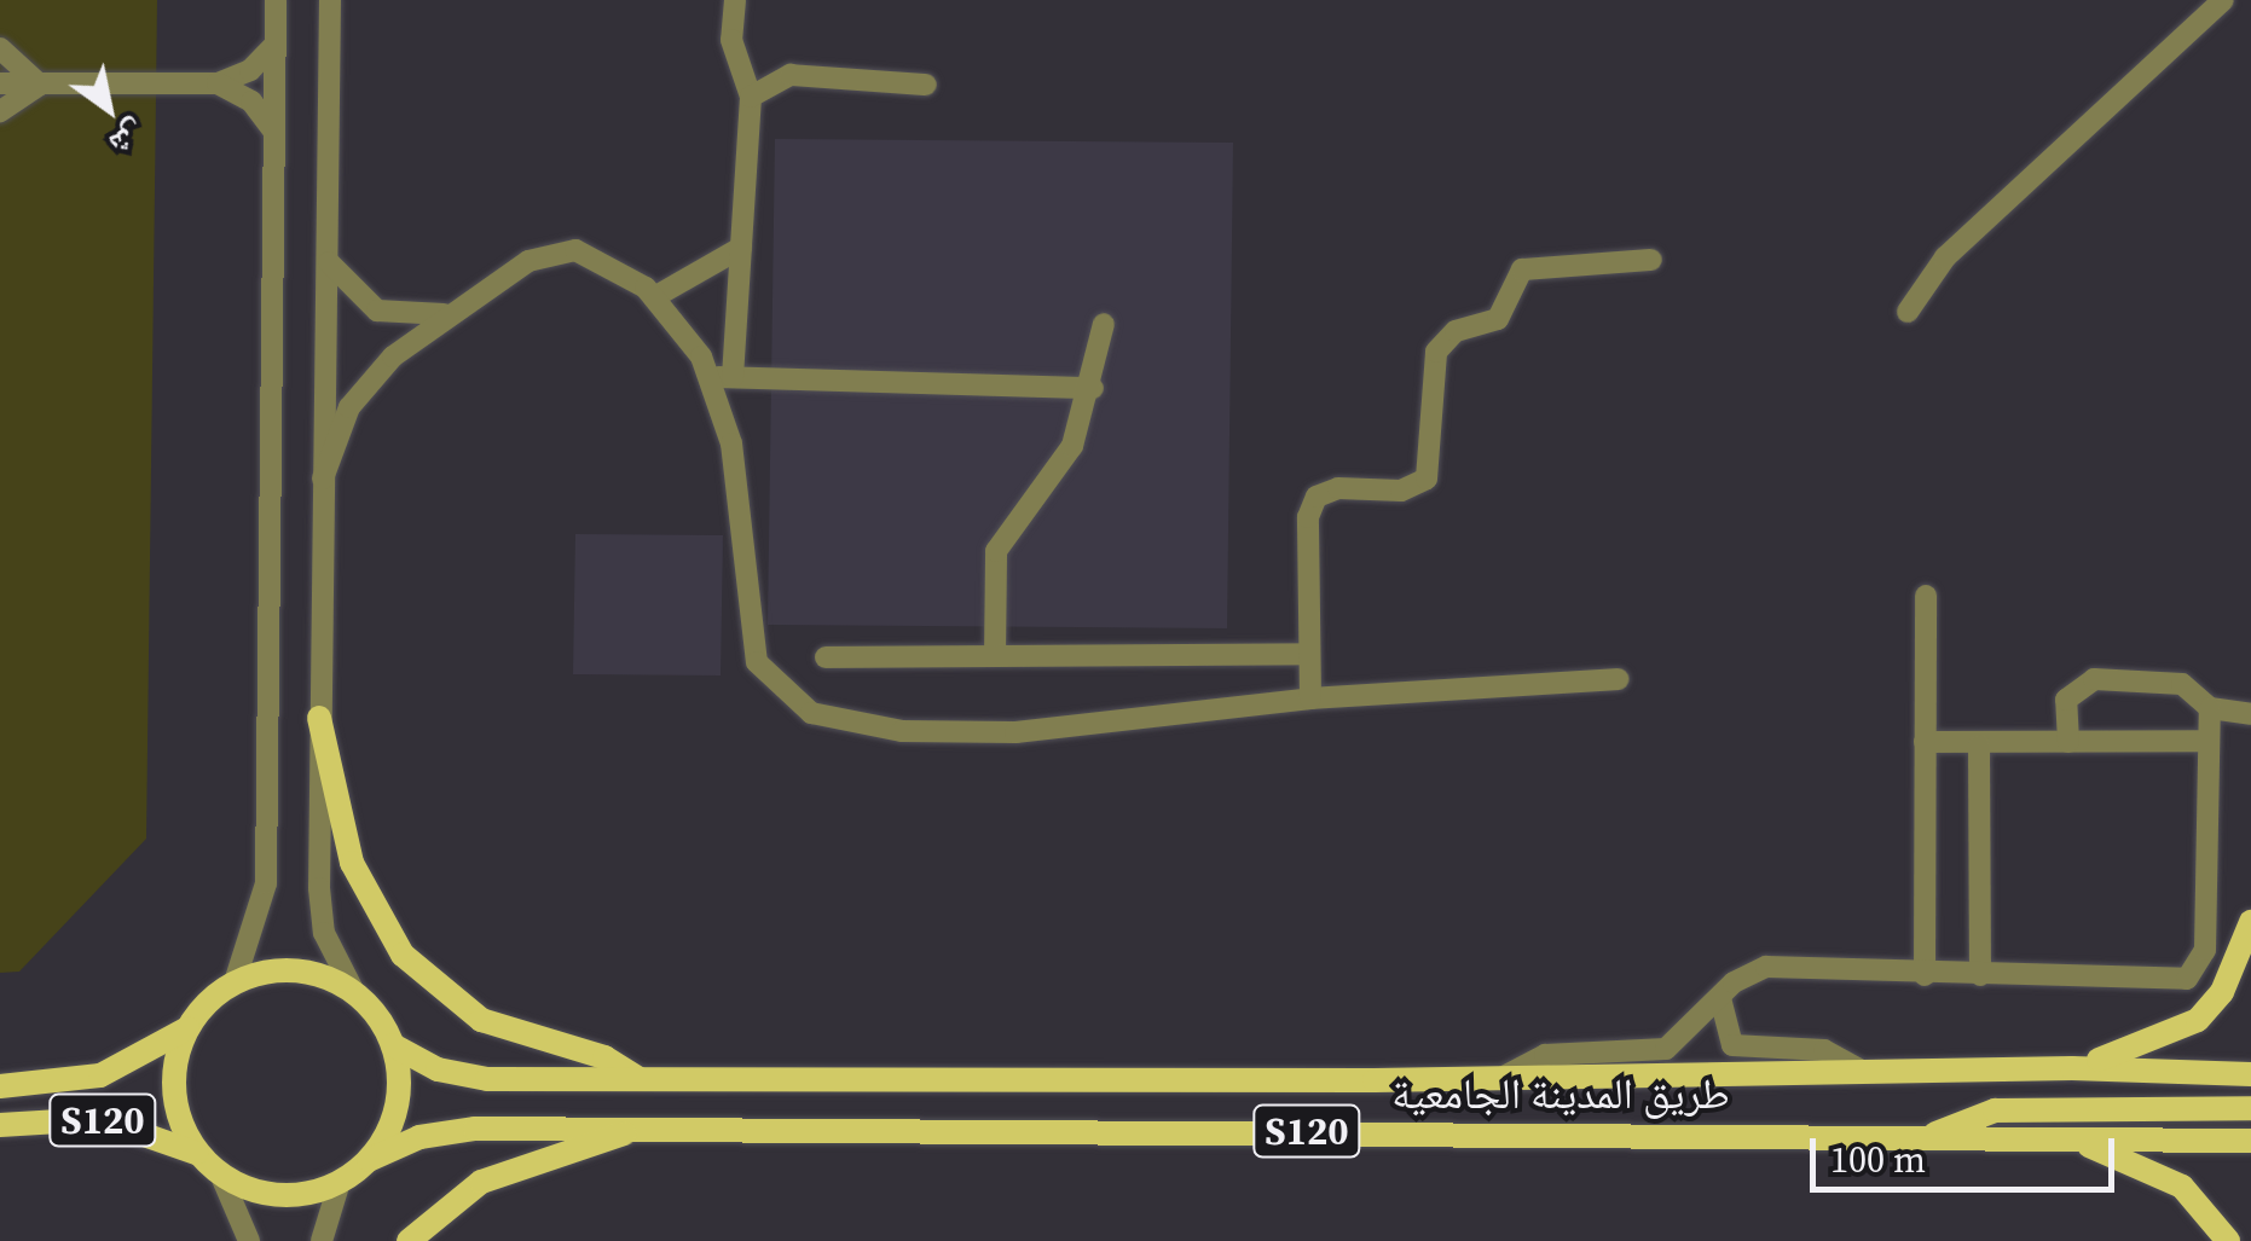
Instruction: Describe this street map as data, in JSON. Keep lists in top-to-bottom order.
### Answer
{
  "streets": {
    "main road": ["طريق المدينة الجامعية", "S120"]
  },
  "crossings": [
    ["طريق المدينة الجامعية", "S120"]
  ],
  "scale_bar": "100 m",
  "north": "bottom right"
}
